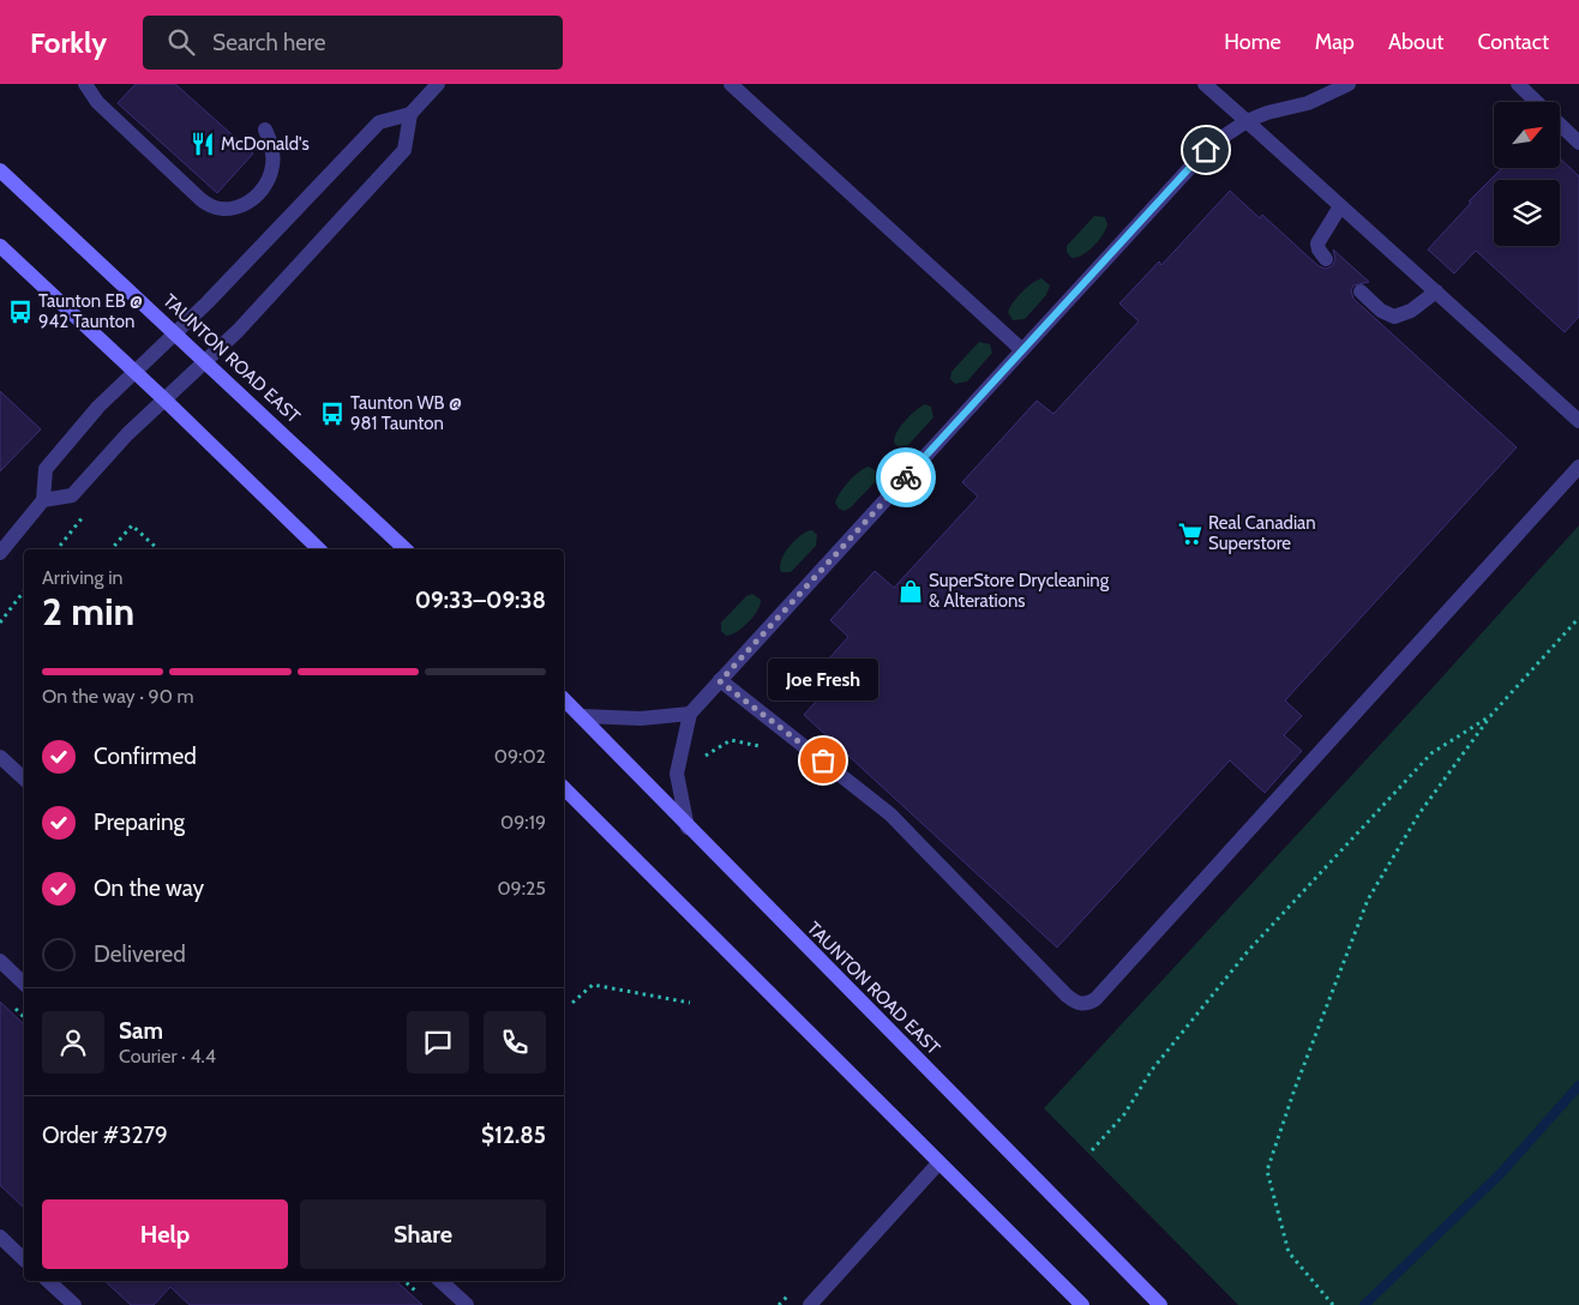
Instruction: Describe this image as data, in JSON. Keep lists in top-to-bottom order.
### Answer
{
  "streets": {
    "main road": ["TAUNTON ROAD EAST"]
  },
  "places": {
    "restaurant": ["McDonald's"],
    "bus stop": ["Taunton EB @ 942 Taunton", "Taunton WB @ 981 Taunton"],
    "supermarket": ["Real Canadian Superstore"],
    "shop": ["SuperStore Drycleaning & Alterations"],
    "other": ["Joe Fresh"]
  },
  "north": "top right",
  "page": {
    "header": "Forkly",
    "search": "Search here",
    "nav": [
      "Home",
      "Map",
      "About",
      "Contact"
    ],
    "heading": ["2 min", "Arriving in", "09:33–09:38"],
    "panel": [
      "Sam",
      "Courier · 4.4",
      "Order #3279",
      "$12.85"
    ],
    "bar": "On the way · 90 m",
    "bubble": "Joe Fresh",
    "list": [
      ["Confirmed", "09:02"],
      ["Preparing", "09:19"],
      ["On the way", "09:25"],
      "Delivered"
    ],
    "buttons": ["Help", "Share"]
  }
}
